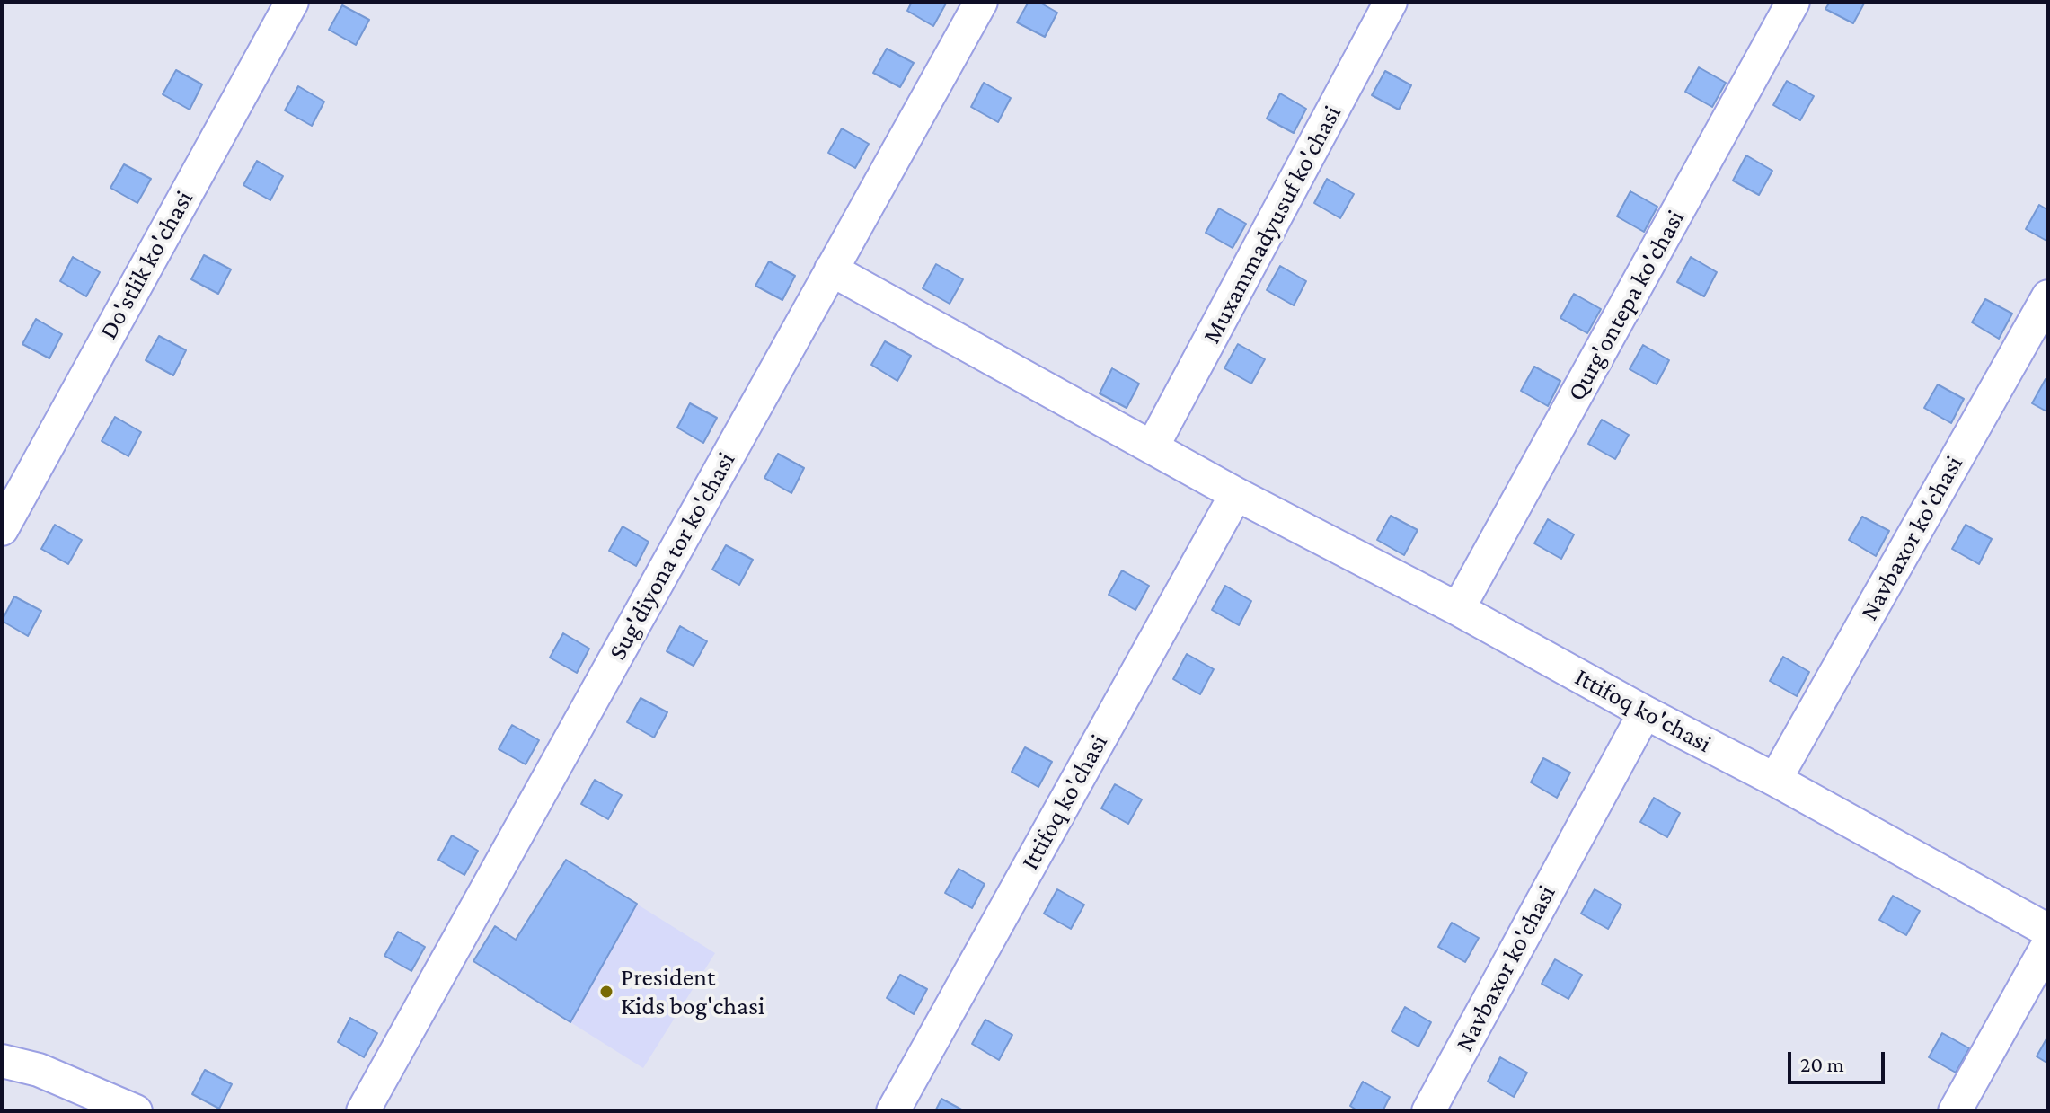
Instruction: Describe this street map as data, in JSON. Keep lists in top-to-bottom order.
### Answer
{
  "streets": {
    "street": [
      "Muxammadyusuf ko'chasi",
      "Do'stlik ko'chasi",
      "Qurg'ontepa ko'chasi",
      "Navbaxor ko'chasi",
      "Sug'diyona tor ko'chasi",
      "Ittifoq ko'chasi"
    ]
  },
  "crossings": [
    ["Muxammadyusuf ko'chasi", "Ittifoq ko'chasi"],
    ["Qurg'ontepa ko'chasi", "Ittifoq ko'chasi"],
    ["Navbaxor ko'chasi", "Ittifoq ko'chasi"],
    ["Sug'diyona tor ko'chasi", "Ittifoq ko'chasi"]
  ],
  "places": ["President Kids bog'chasi"],
  "scale_bar": "20 m"
}
